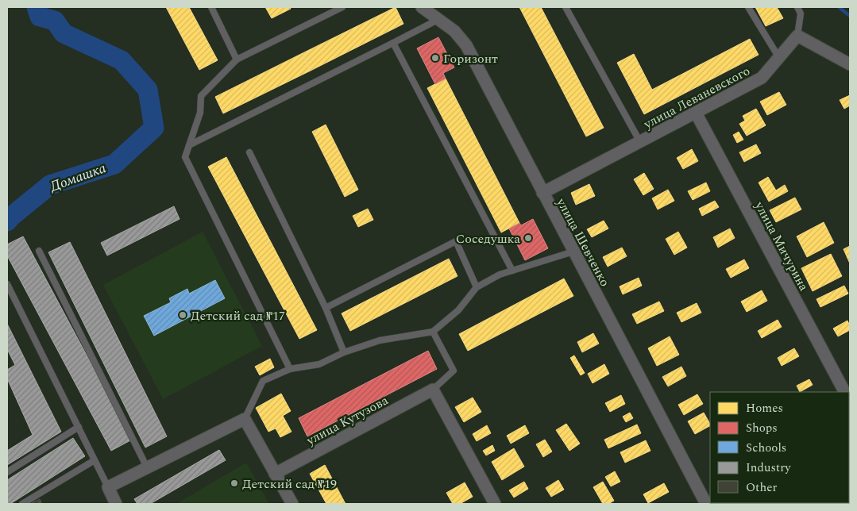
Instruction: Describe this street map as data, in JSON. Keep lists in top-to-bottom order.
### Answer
{
  "streets": {
    "street": [
      "улица Леваневского",
      "улица Шевченко",
      "улица Мичурина",
      "улица Кутузова"
    ]
  },
  "crossings": [
    ["улица Леваневского", "улица Шевченко"],
    ["улица Леваневского", "улица Мичурина"]
  ],
  "water": ["Домашка"],
  "places": [
    "Горизонт",
    "Соседушка",
    "Детский сад №17",
    "Детский сад №19"
  ],
  "legend": [
    "Homes",
    "Shops",
    "Schools",
    "Industry",
    "Other"
  ]
}
